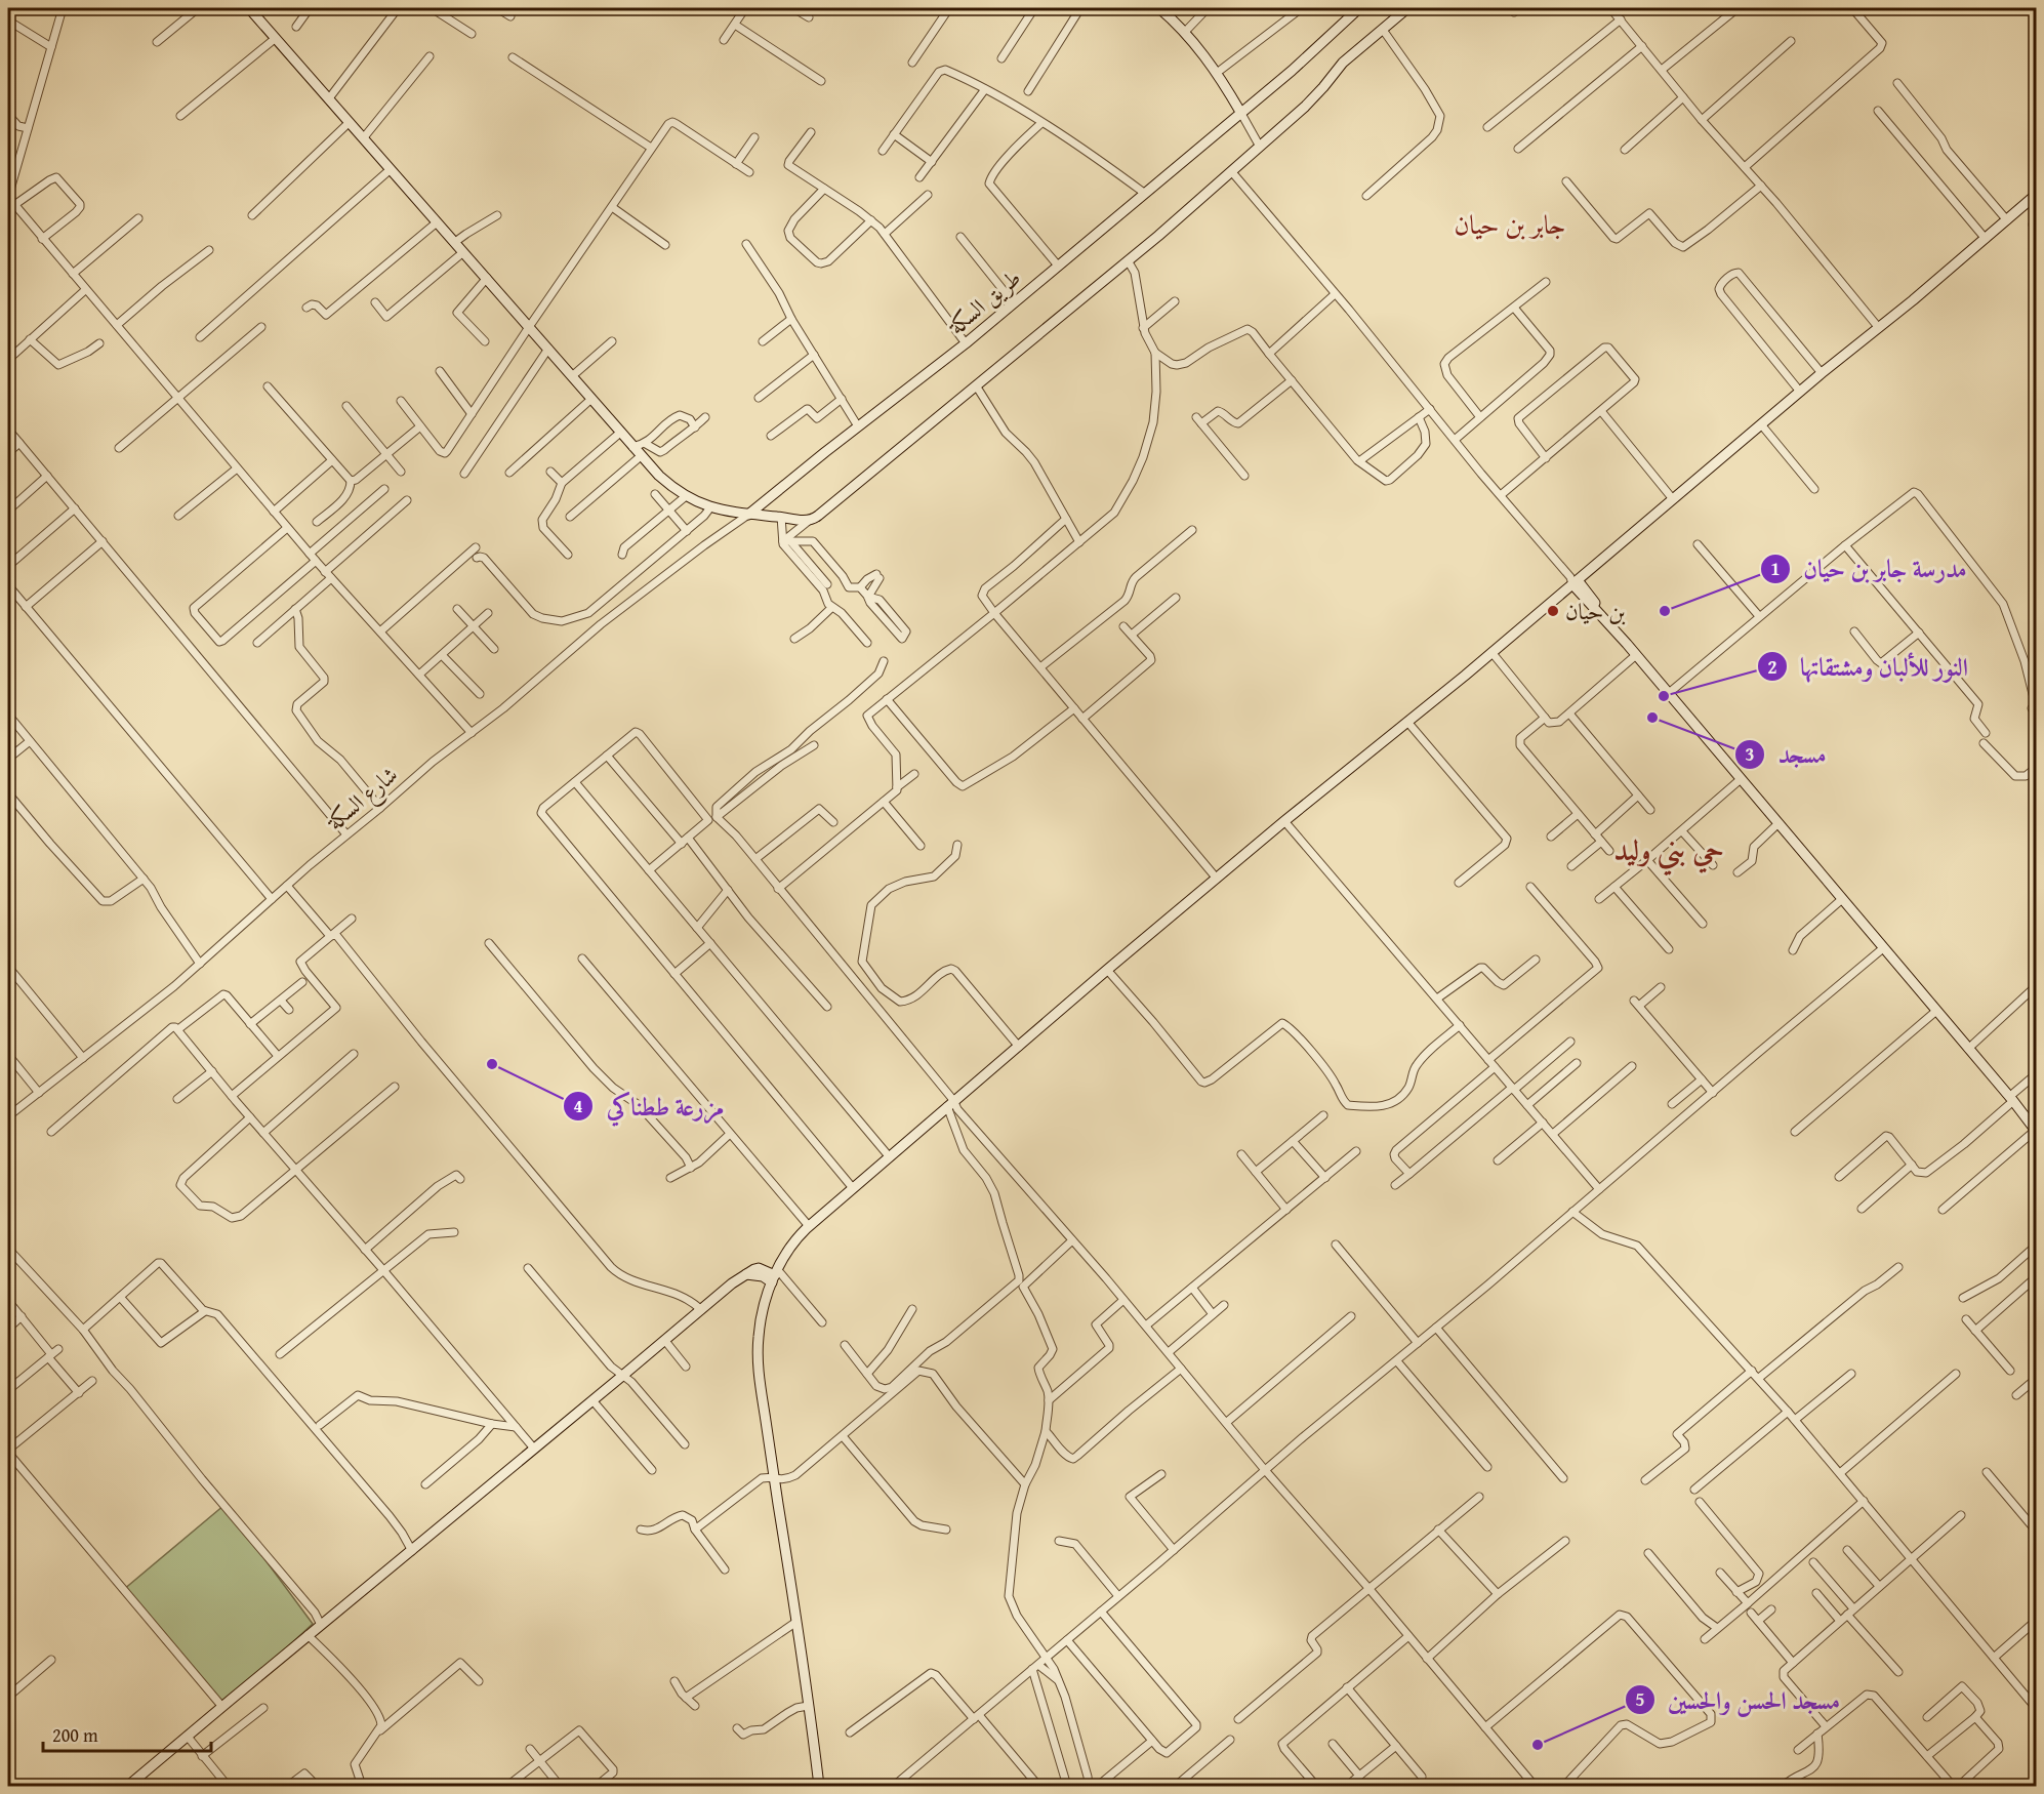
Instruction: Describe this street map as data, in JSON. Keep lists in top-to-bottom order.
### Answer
{
  "streets": {
    "main road": ["طريق السكة"],
    "street": ["شارع السكة"]
  },
  "crossings": [
    ["طريق السكة", "شارع السكة"]
  ],
  "districts": ["جابر بن حيان", "حي بني وليد"],
  "places": [
    "بن حيان",
    "مدرسة جابر بن حيان",
    "النور للألبان ومشتقاتها",
    "مسجد",
    "مزرعة ططناكي",
    "مسجد الحسن والحسين"
  ],
  "scale_bar": "200 m"
}
